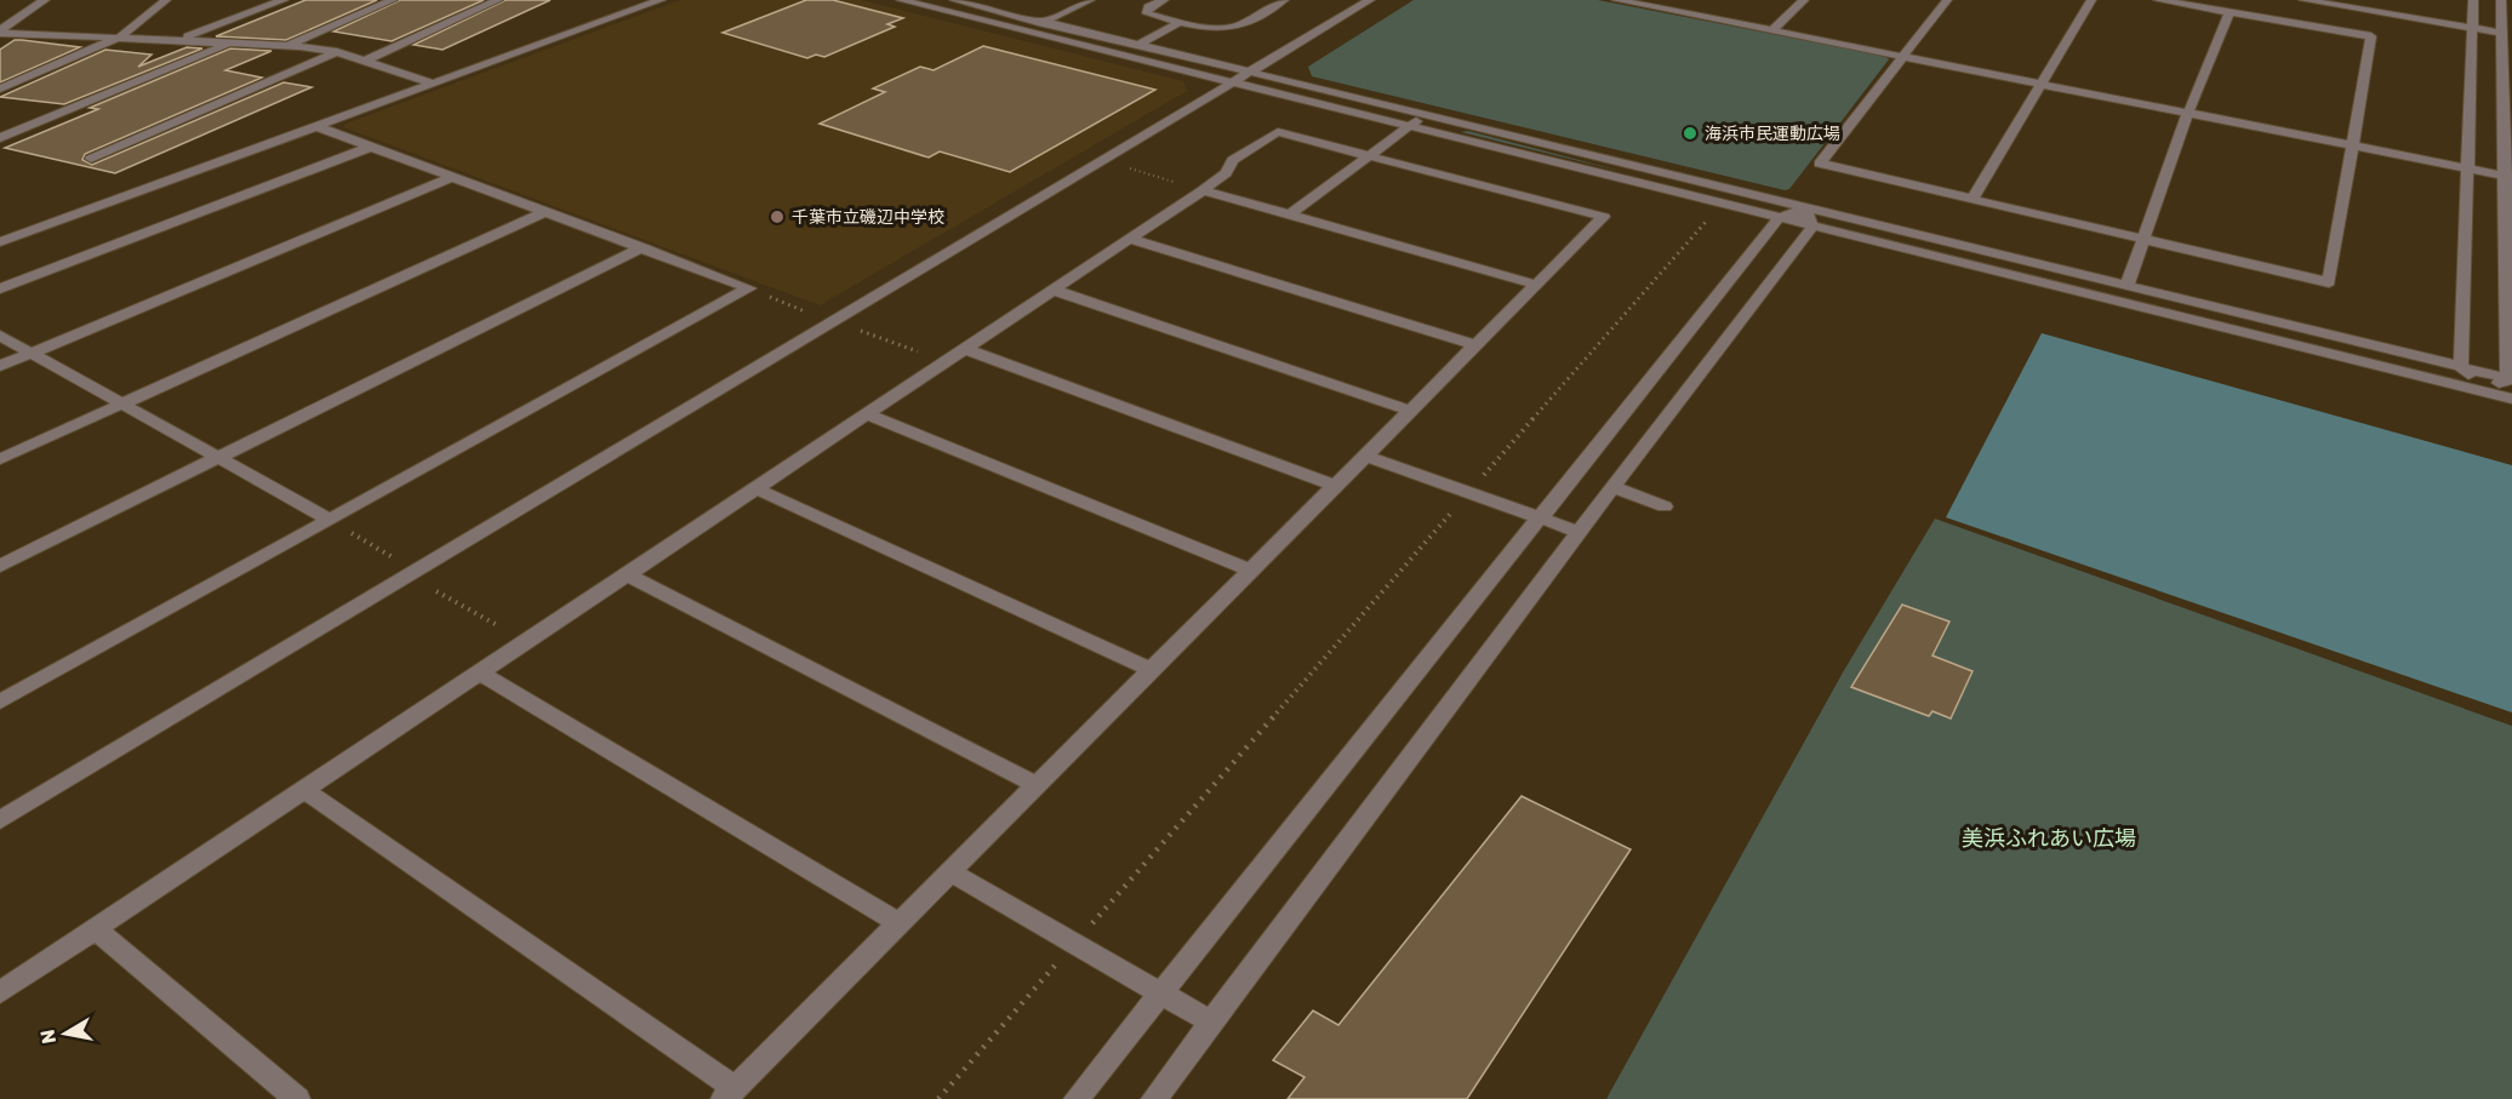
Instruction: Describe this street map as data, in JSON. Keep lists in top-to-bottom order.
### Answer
{
  "parks": ["美浜ふれあい広場"],
  "places": ["海浜市民運動広場", "千葉市立磯辺中学校"],
  "north": "left"
}
